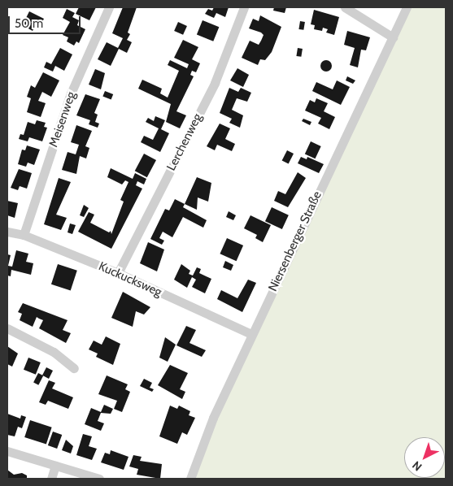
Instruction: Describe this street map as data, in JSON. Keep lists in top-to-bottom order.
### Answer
{
  "streets": {
    "street": [
      "Meisenweg",
      "Lerchenweg",
      "Niersenberger Straße",
      "Kuckucksweg"
    ]
  },
  "crossings": [
    ["Meisenweg", "Kuckucksweg"],
    ["Lerchenweg", "Kuckucksweg"],
    ["Niersenberger Straße", "Kuckucksweg"]
  ],
  "scale_bar": "50 m",
  "north": "bottom left"
}
